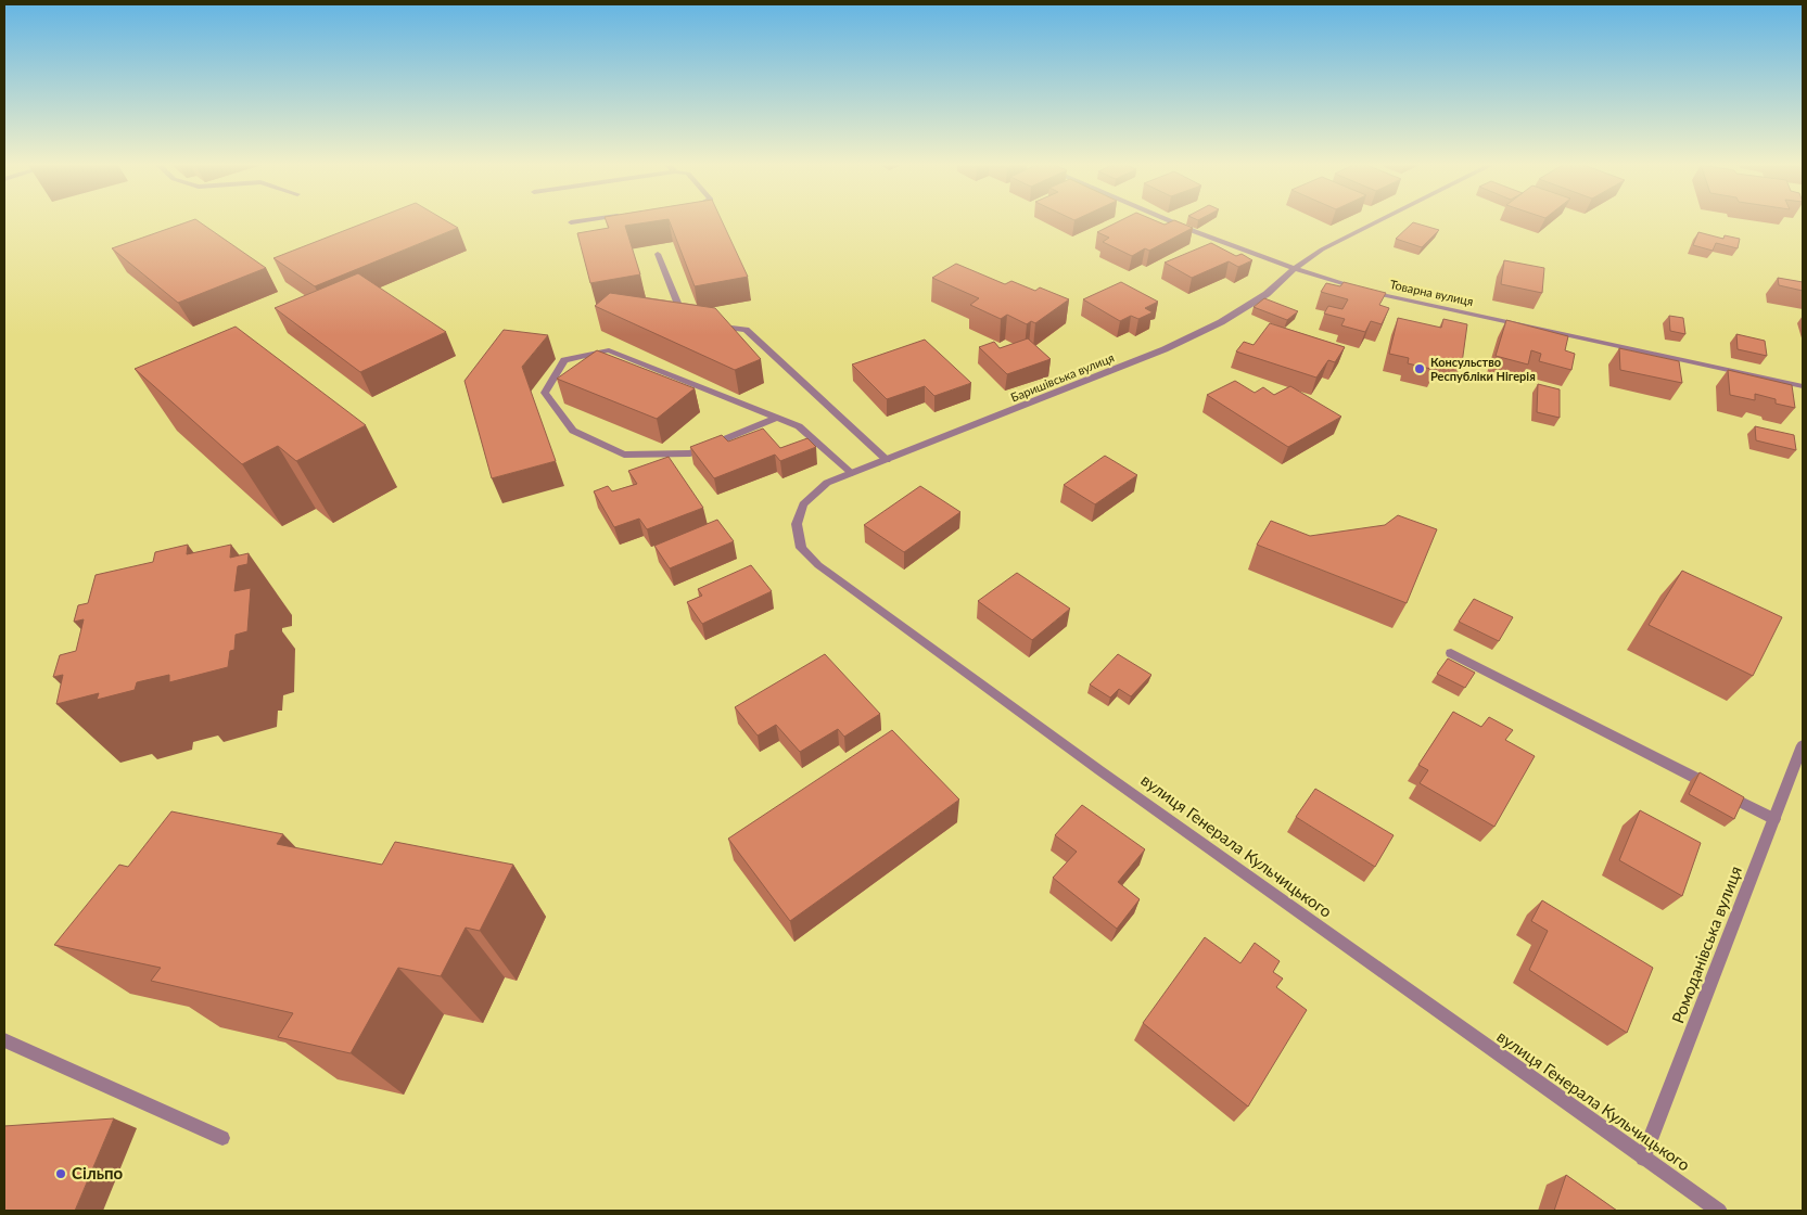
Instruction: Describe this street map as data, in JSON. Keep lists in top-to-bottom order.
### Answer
{
  "streets": {
    "street": [
      "Товарна вулиця",
      "Баришівська вулиця",
      "вулиця Генерала Кульчицького",
      "Ромоданівська вулиця"
    ]
  },
  "crossings": [
    ["Товарна вулиця", "Баришівська вулиця"],
    ["Баришівська вулиця", "вулиця Генерала Кульчицького"],
    ["вулиця Генерала Кульчицького", "Ромоданівська вулиця"]
  ],
  "places": ["Консульство Республіки Нігерія", "Сільпо"]
}
